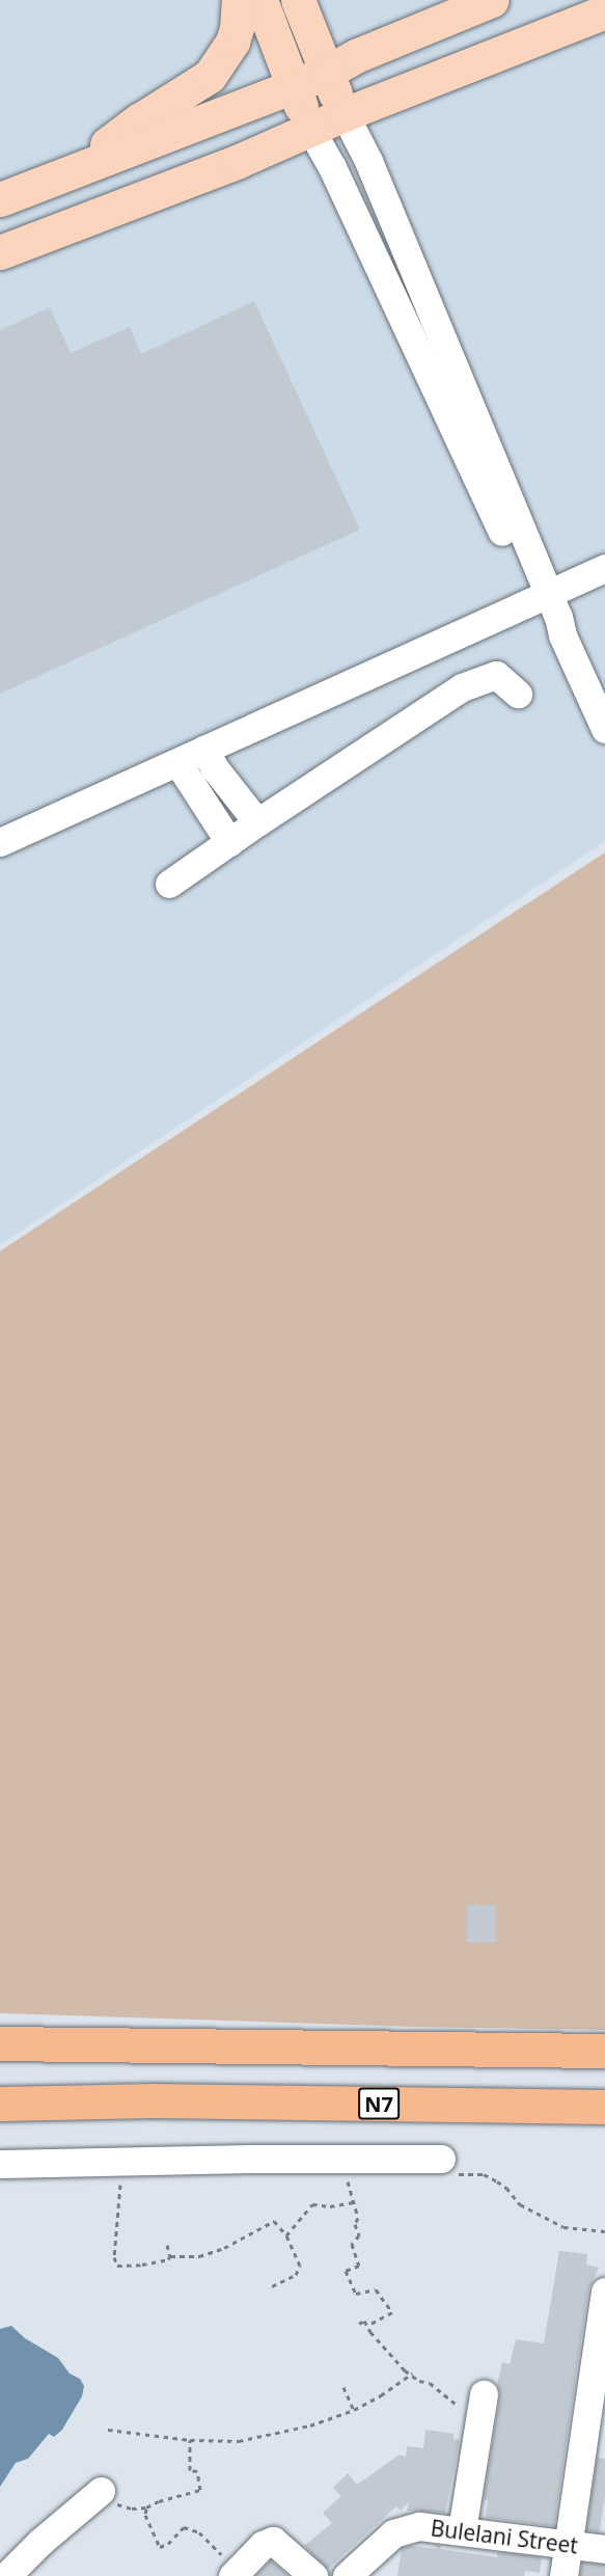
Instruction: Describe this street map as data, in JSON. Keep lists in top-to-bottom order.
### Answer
{
  "streets": {
    "highway": ["N7"],
    "street": ["Bulelani Street"]
  }
}
